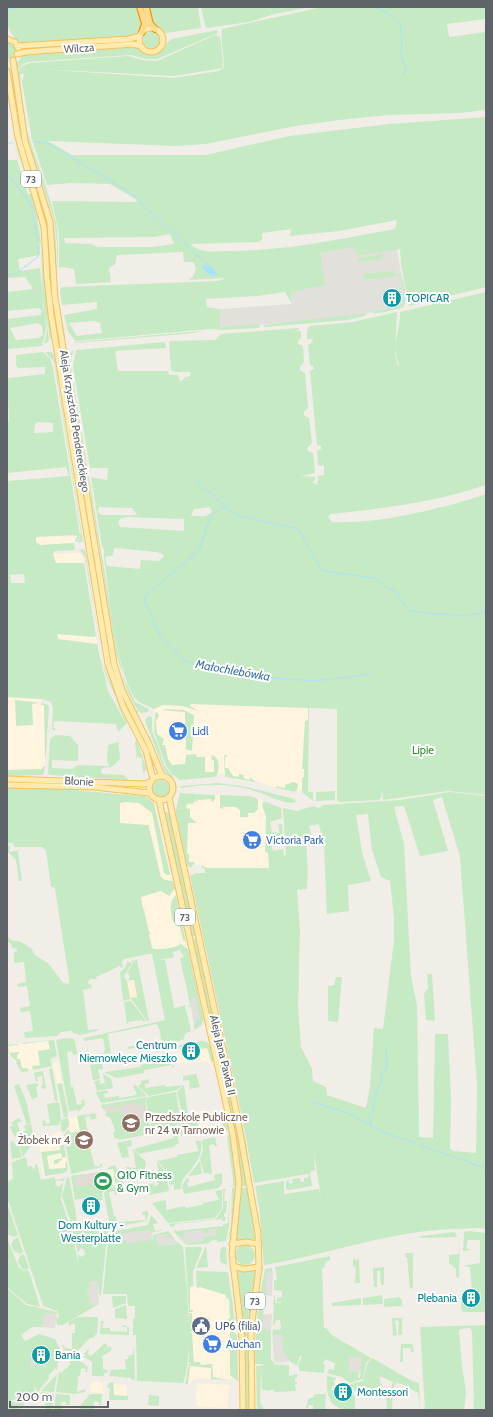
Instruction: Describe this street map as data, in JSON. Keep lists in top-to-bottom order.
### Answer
{
  "streets": {
    "main road": [
      "Wilcza",
      "73",
      "Aleja Krzysztofa Pendereckiego",
      "Błonie",
      "Aleja Jana Pawła II"
    ]
  },
  "crossings": [
    ["Wilcza", "73"],
    ["73", "Aleja Krzysztofa Pendereckiego"],
    ["73", "Błonie"],
    ["73", "Aleja Jana Pawła II"],
    ["Aleja Krzysztofa Pendereckiego", "Błonie"],
    ["Aleja Krzysztofa Pendereckiego", "Aleja Jana Pawła II"],
    ["Błonie", "Aleja Jana Pawła II"]
  ],
  "water": ["Małochlebówka"],
  "parks": ["Lipie"],
  "places": {
    "building": [
      "TOPICAR",
      "Centrum Niemowlęce Mieszko",
      "Dom Kultury - Westerplatte",
      "Plebania",
      "Bania",
      "Montessori"
    ],
    "supermarket": ["Lidl", "Victoria Park", "Auchan"],
    "school or university": ["Przedszkole Publiczne nr 24 w Tarnowie", "Żłobek nr 4"],
    "sports": ["Q10 Fitness & Gym"],
    "public building": ["UP6 (filia)"]
  },
  "scale_bar": "200 m"
}
